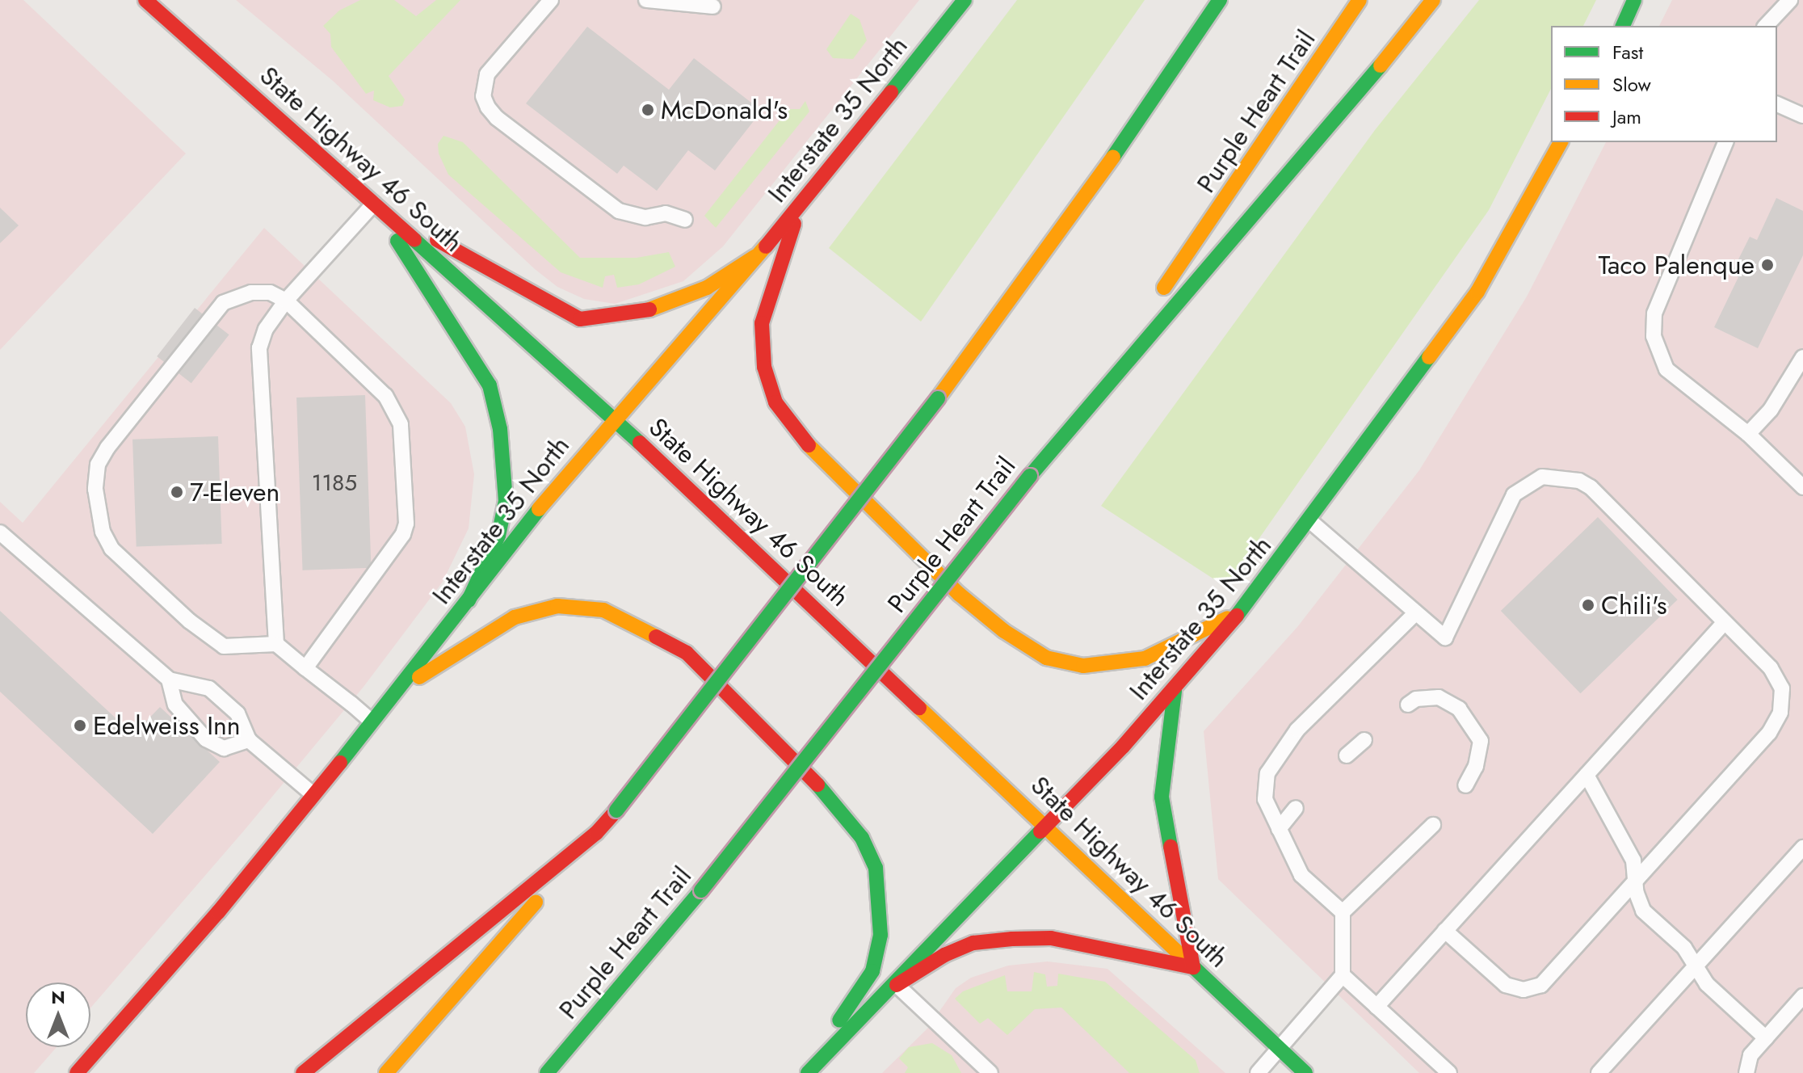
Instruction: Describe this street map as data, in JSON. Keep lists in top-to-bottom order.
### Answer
{
  "streets": {
    "main road": ["Purple Heart Trail", "Interstate 35 North", "State Highway 46 South"]
  },
  "crossings": [
    ["Interstate 35 North", "State Highway 46 South"]
  ],
  "places": [
    "McDonald's",
    "Taco Palenque",
    "7-Eleven",
    "Chili's",
    "Edelweiss Inn"
  ],
  "house_numbers": ["1185"],
  "legend": ["Fast", "Slow", "Jam"],
  "north": "top"
}
